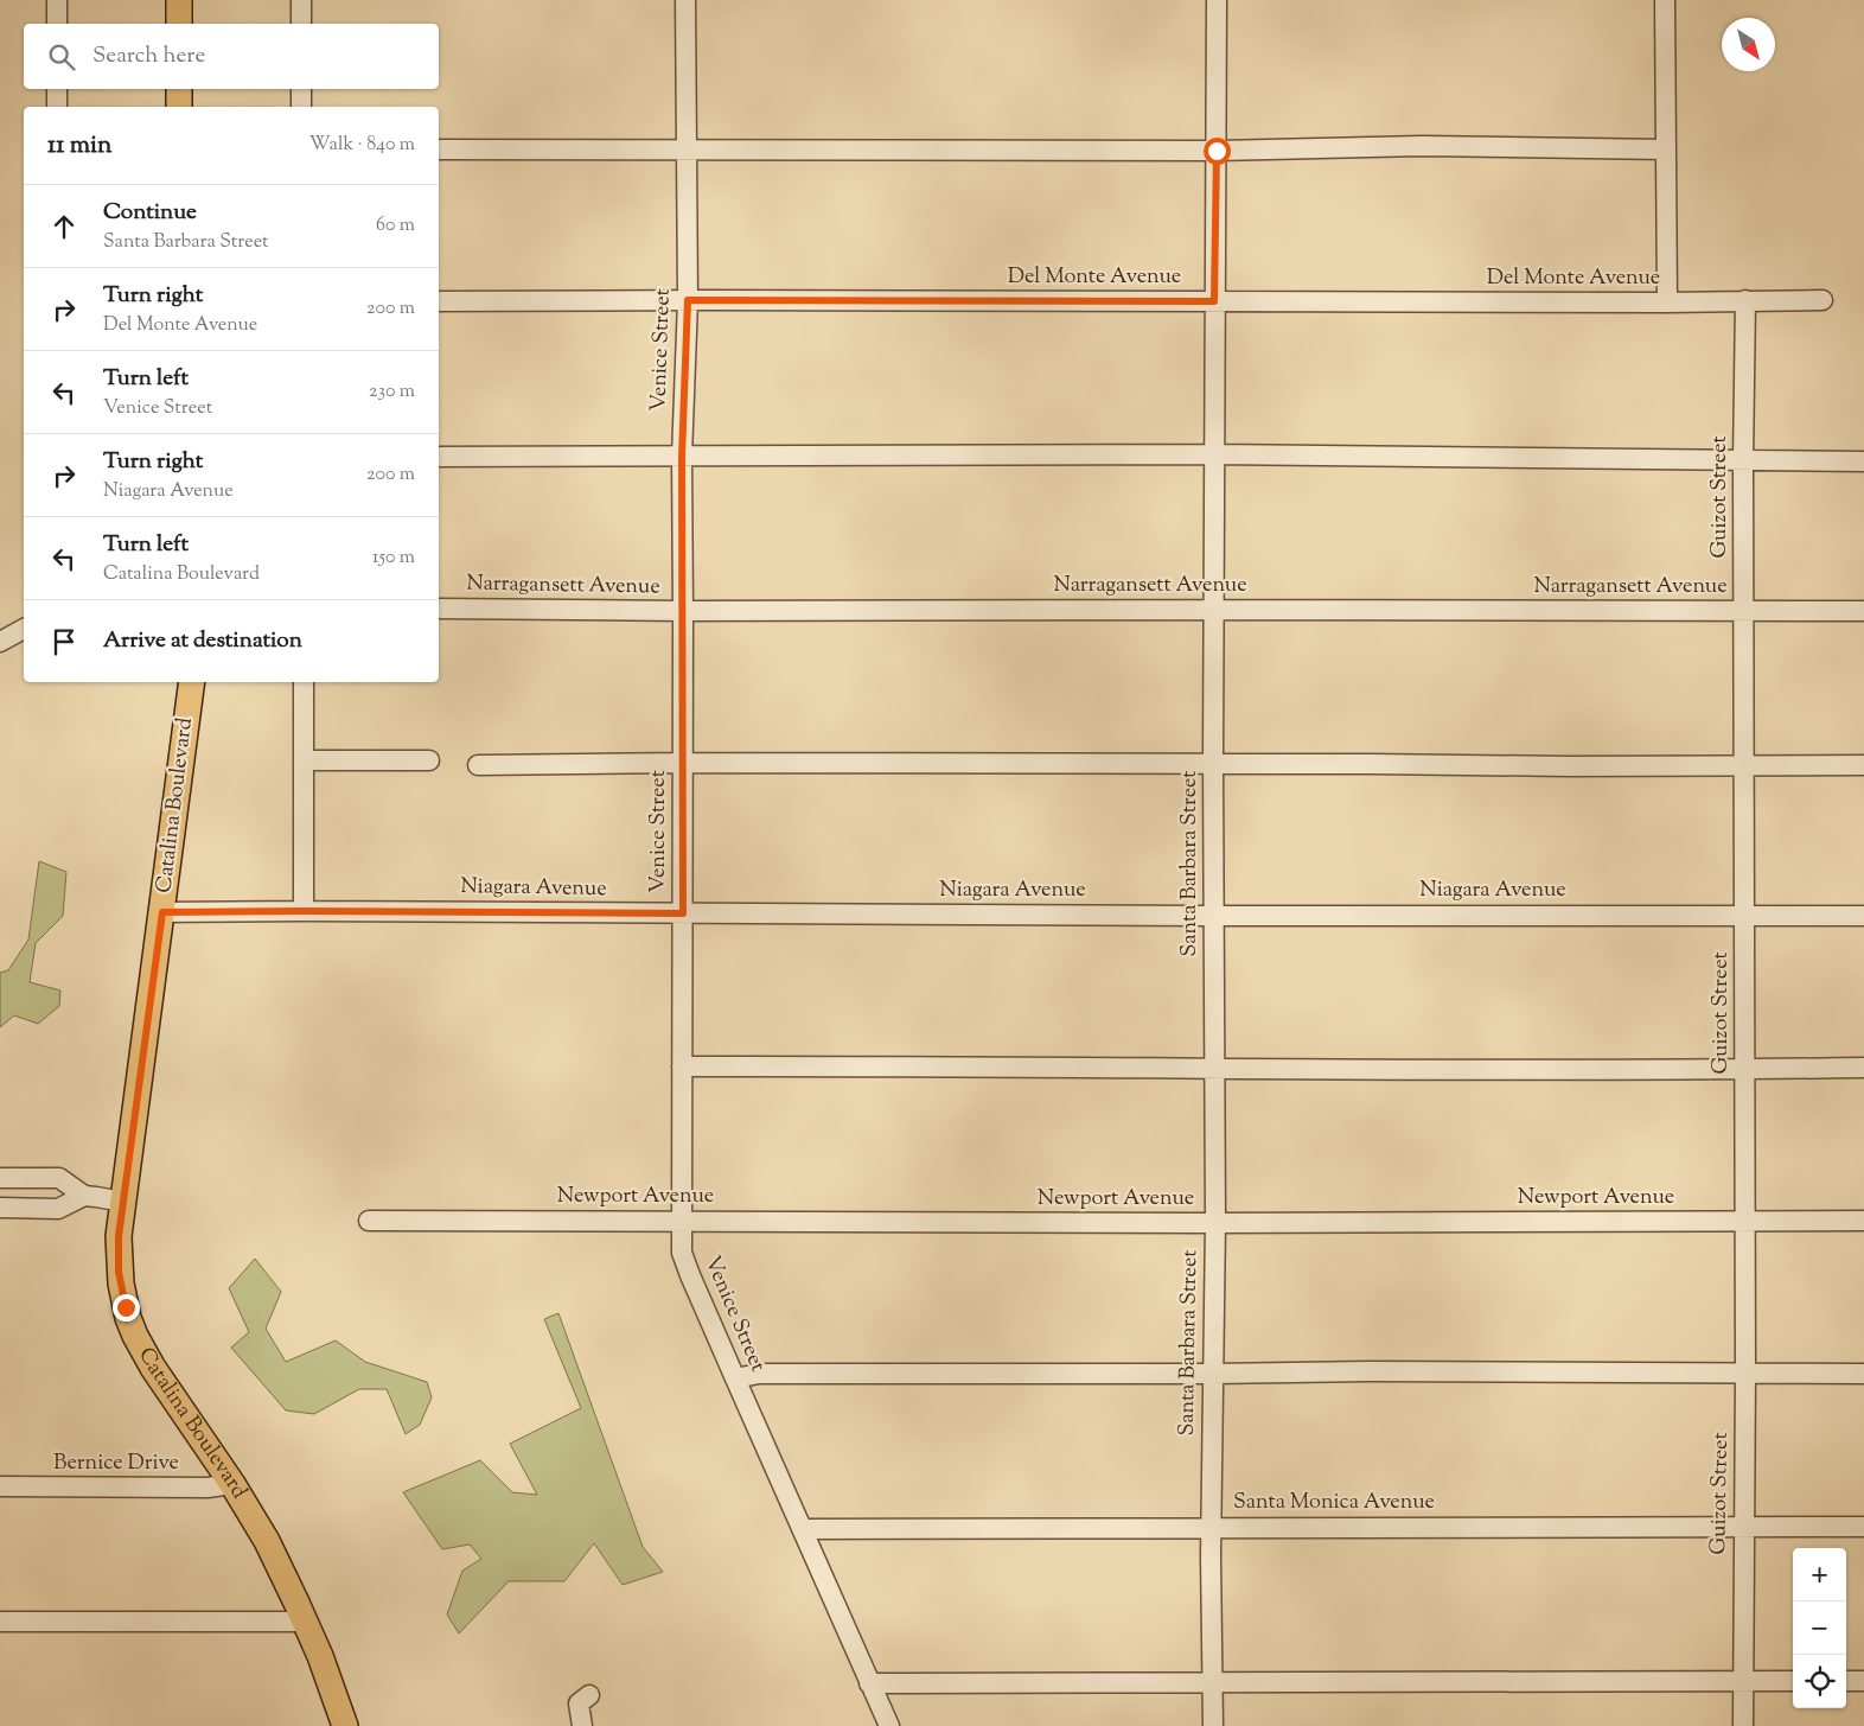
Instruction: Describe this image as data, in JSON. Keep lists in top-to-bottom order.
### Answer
{
  "streets": {
    "main road": ["Catalina Boulevard"],
    "street": [
      "Del Monte Avenue",
      "Venice Street",
      "Guizot Street",
      "Narragansett Avenue",
      "Santa Barbara Street",
      "Niagara Avenue",
      "Newport Avenue",
      "Bernice Drive",
      "Santa Monica Avenue"
    ]
  },
  "crossings": [
    ["Del Monte Avenue", "Venice Street"],
    ["Del Monte Avenue", "Guizot Street"],
    ["Del Monte Avenue", "Santa Barbara Street"],
    ["Venice Street", "Narragansett Avenue"],
    ["Venice Street", "Niagara Avenue"],
    ["Venice Street", "Newport Avenue"],
    ["Venice Street", "Santa Monica Avenue"],
    ["Guizot Street", "Narragansett Avenue"],
    ["Guizot Street", "Niagara Avenue"],
    ["Guizot Street", "Newport Avenue"],
    ["Guizot Street", "Santa Monica Avenue"],
    ["Narragansett Avenue", "Santa Barbara Street"],
    ["Catalina Boulevard", "Niagara Avenue"],
    ["Catalina Boulevard", "Bernice Drive"],
    ["Santa Barbara Street", "Niagara Avenue"],
    ["Santa Barbara Street", "Newport Avenue"],
    ["Santa Barbara Street", "Santa Monica Avenue"]
  ],
  "north": "bottom right",
  "page": {
    "search": "Search here",
    "heading": ["11 min", "Walk · 840 m"],
    "list": [
      ["Continue", "Santa Barbara Street", "60 m"],
      ["Turn right", "Del Monte Avenue", "200 m"],
      ["Turn left", "Venice Street", "230 m"],
      ["Turn right", "Niagara Avenue", "200 m"],
      ["Turn left", "Catalina Boulevard", "150 m"],
      "Arrive at destination"
    ],
    "map_buttons": ["+", "−"]
  }
}
